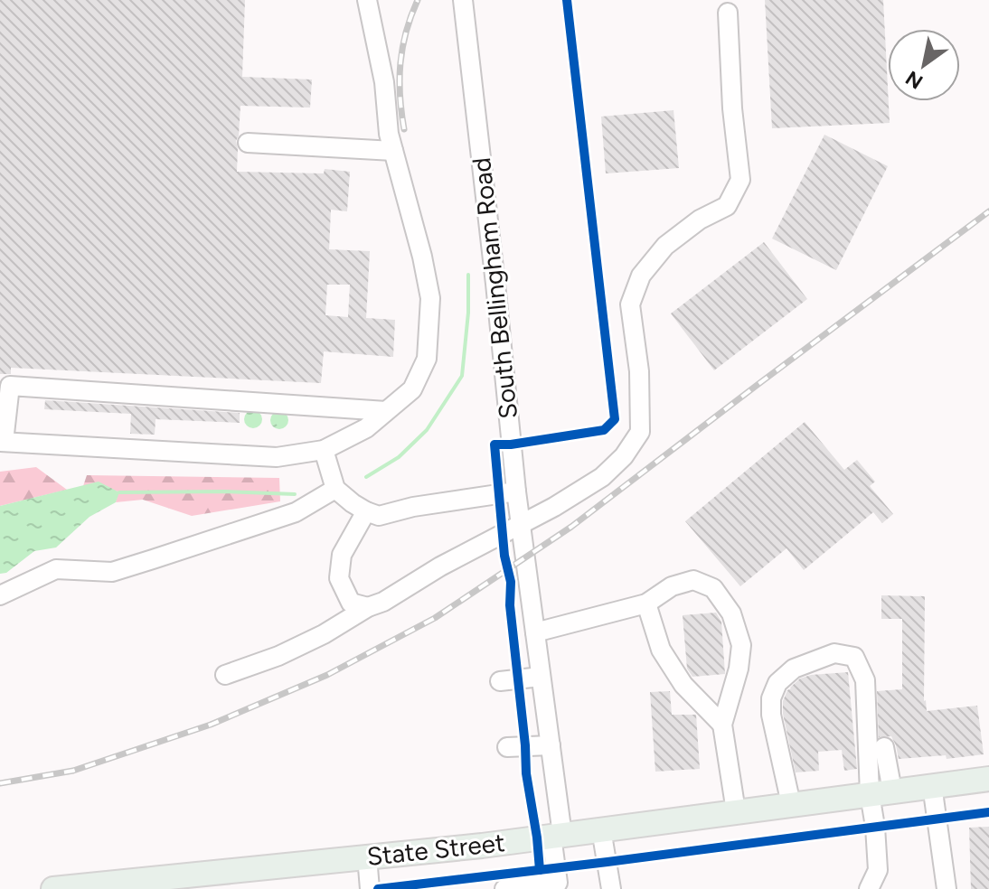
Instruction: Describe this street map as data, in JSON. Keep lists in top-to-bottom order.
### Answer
{
  "streets": {
    "main road": ["State Street"],
    "street": ["South Bellingham Road"]
  },
  "crossings": [
    ["South Bellingham Road", "State Street"]
  ],
  "north": "bottom left"
}
